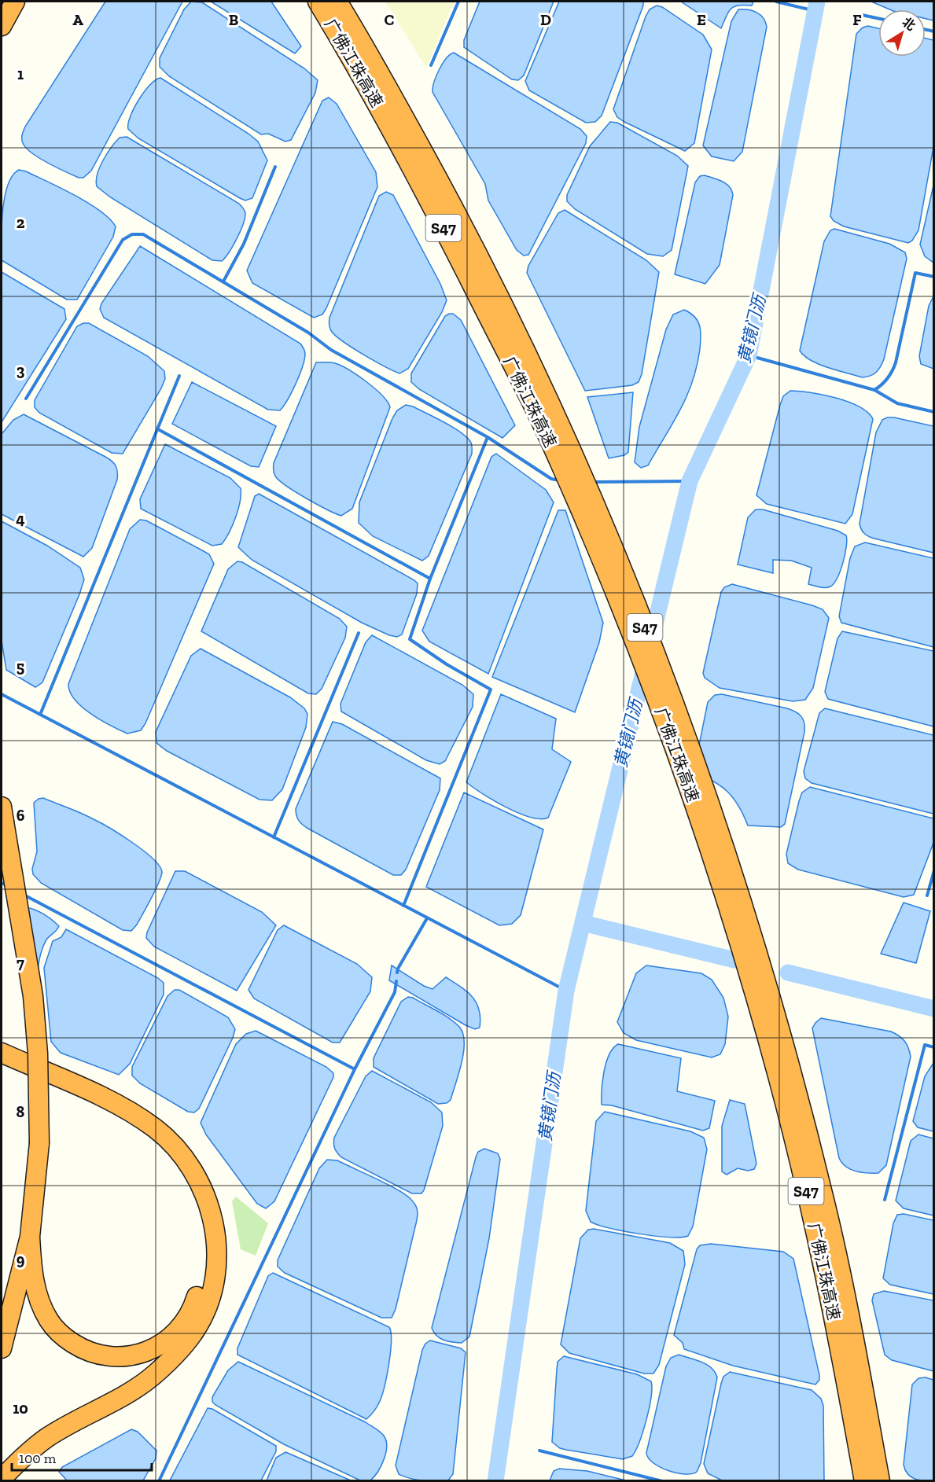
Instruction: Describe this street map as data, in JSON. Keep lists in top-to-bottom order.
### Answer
{
  "streets": {
    "highway": ["广佛江珠高速", "S47"]
  },
  "water": ["黄镜门沥"],
  "scale_bar": "100 m",
  "north": "top right",
  "grid": {
    "columns": [
      "A",
      "B",
      "C",
      "D",
      "E",
      "F"
    ],
    "rows": [
      "1",
      "2",
      "3",
      "4",
      "5",
      "6",
      "7",
      "8",
      "9",
      "10"
    ]
  }
}
